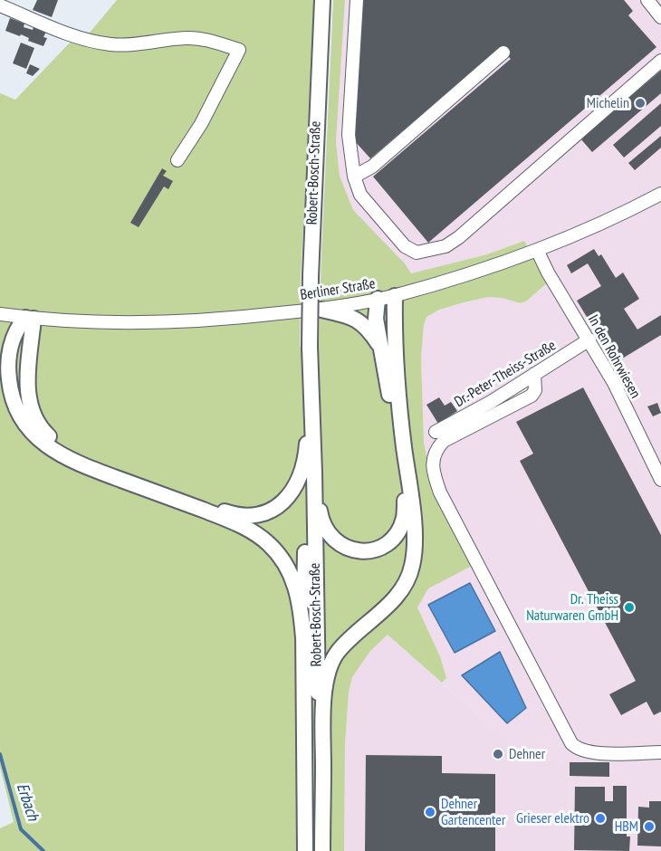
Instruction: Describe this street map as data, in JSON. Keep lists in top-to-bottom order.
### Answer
{
  "streets": {
    "main road": ["Robert-Bosch-Straße"],
    "street": ["Berliner Straße", "In den Rohrwiesen", "Dr.-Peter-Theiss-Straße"]
  },
  "crossings": [
    ["Berliner Straße", "In den Rohrwiesen"],
    ["In den Rohrwiesen", "Dr.-Peter-Theiss-Straße"]
  ],
  "water": ["Erbach"],
  "places": [
    "Michelin",
    "Dr. Theiss Naturwaren GmbH",
    "Dehner",
    "Dehner Gartencenter",
    "Grieser elektro",
    "HBM"
  ]
}
